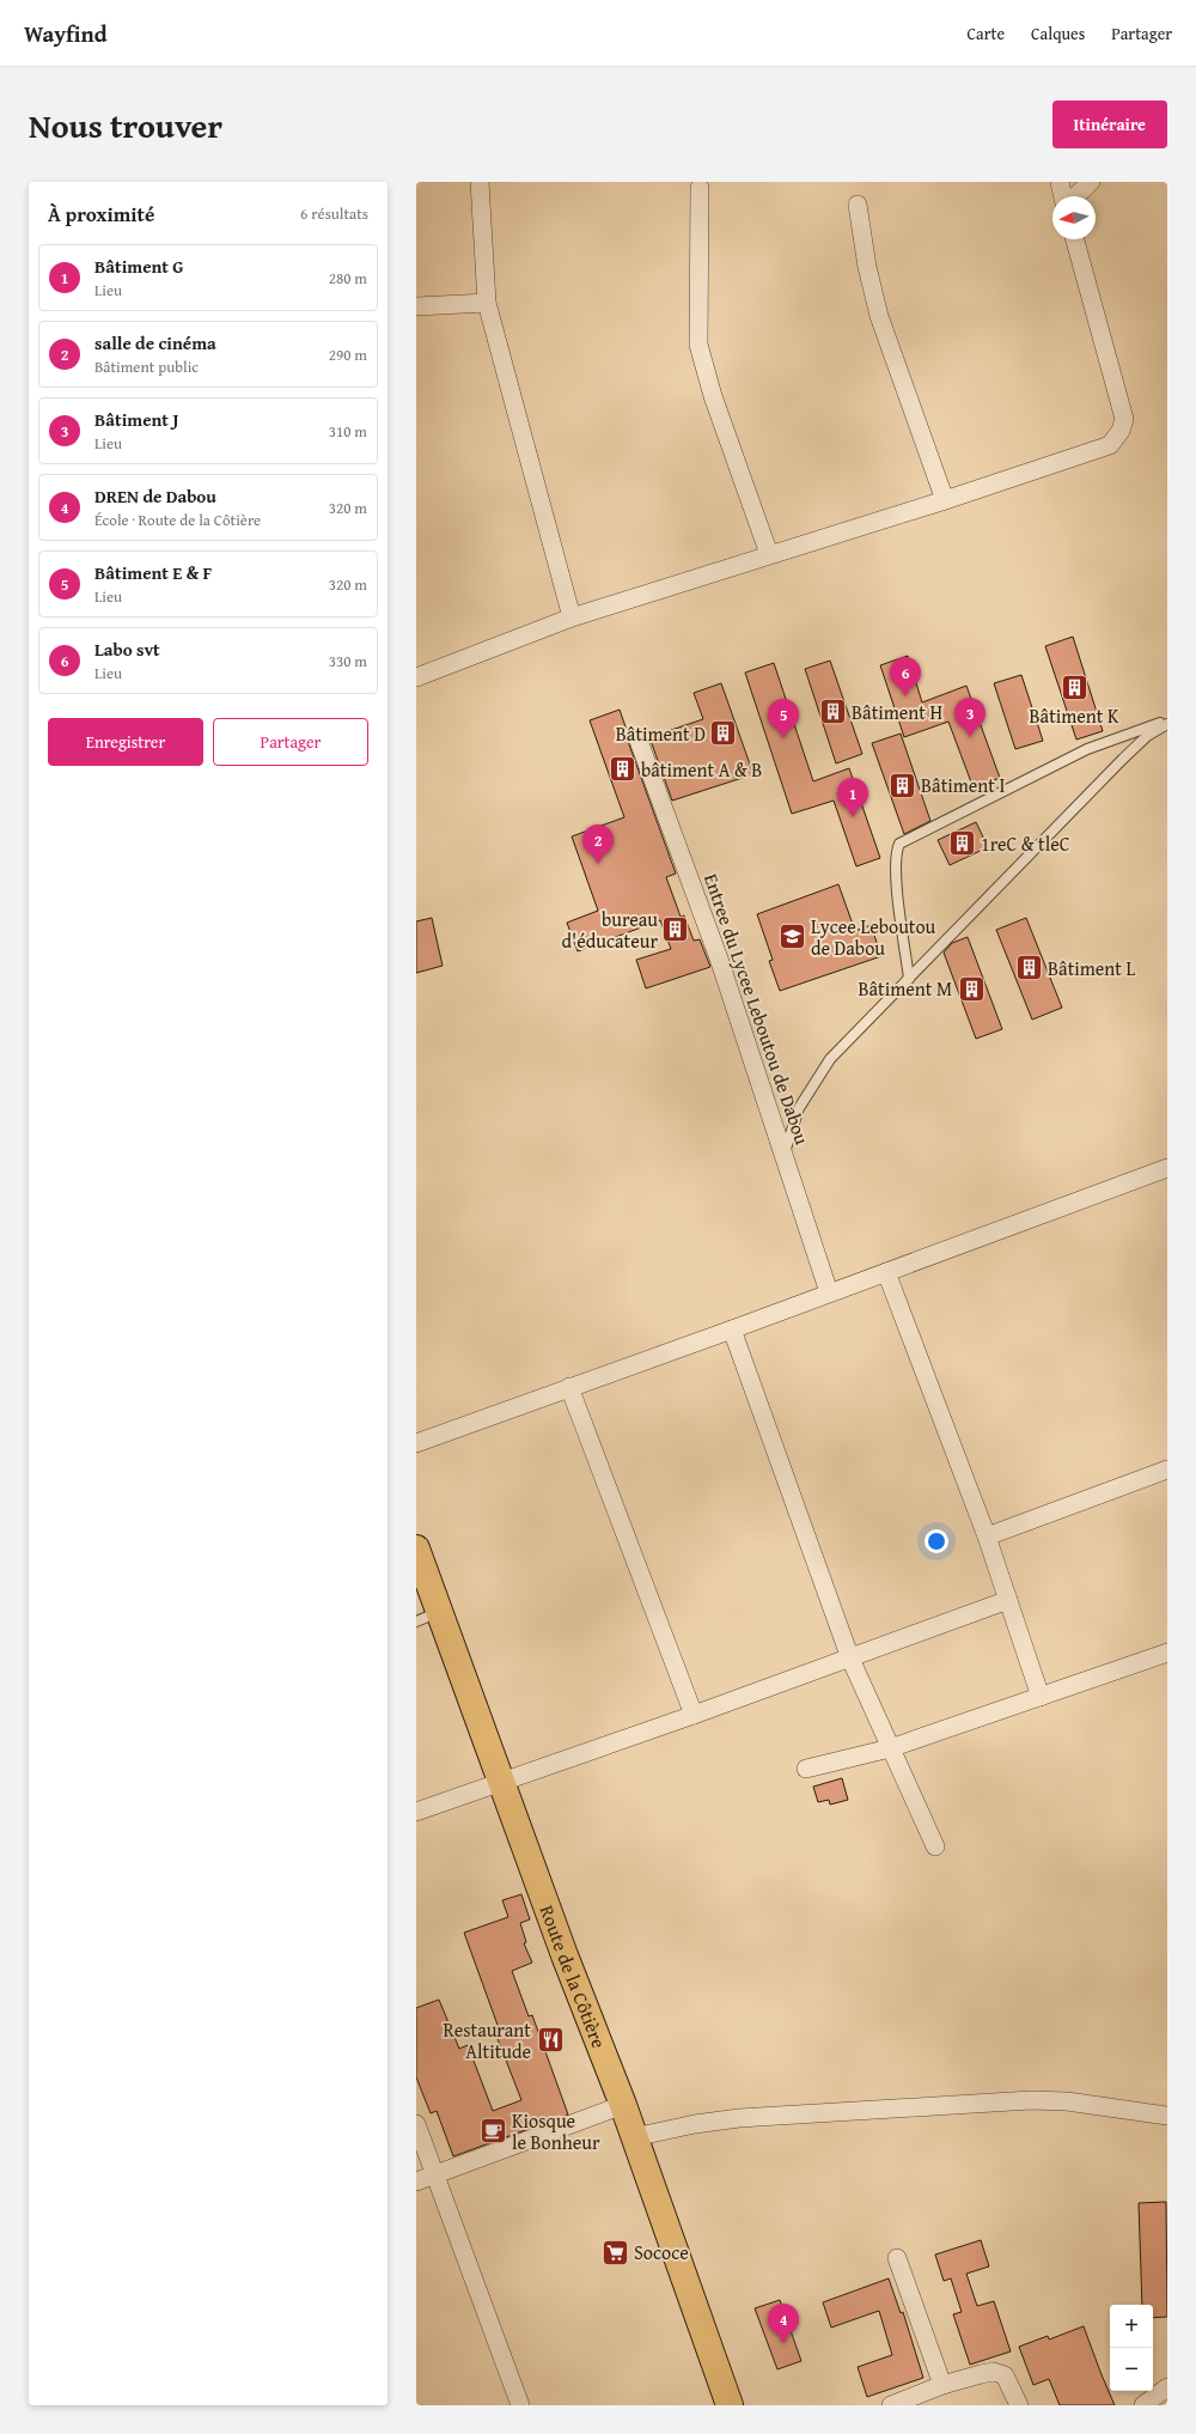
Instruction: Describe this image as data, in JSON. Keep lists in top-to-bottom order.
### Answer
{
  "streets": {
    "main road": ["Route de la Côtière"],
    "street": ["Entree du Lycee Leboutou de Dabou"]
  },
  "places": {
    "building": [
      "Bâtiment K",
      "Bâtiment H",
      "Bâtiment D",
      "bâtiment A & B",
      "Bâtiment I",
      "1reC & tleC",
      "bureau d'éducateur",
      "Bâtiment L",
      "Bâtiment M"
    ],
    "school or university": ["Lycee Leboutou de Dabou"],
    "restaurant": ["Restaurant Altitude"],
    "cafe": ["Kiosque le Bonheur"],
    "supermarket": ["Sococe"]
  },
  "north": "left",
  "page": {
    "header": "Wayfind",
    "nav": ["Carte", "Calques", "Partager"],
    "title": "Nous trouver",
    "buttons": [
      "Itinéraire",
      ["Enregistrer", "Partager"]
    ],
    "heading": ["À proximité", "6 résultats"],
    "list": [
      {
        "mark": "1",
        "name": "Bâtiment G",
        "note": "Lieu",
        "value": "280 m"
      },
      {
        "mark": "2",
        "name": "salle de cinéma",
        "note": "Bâtiment public",
        "value": "290 m"
      },
      {
        "mark": "3",
        "name": "Bâtiment J",
        "note": "Lieu",
        "value": "310 m"
      },
      {
        "mark": "4",
        "name": "DREN de Dabou",
        "note": "École · Route de la Côtière",
        "value": "320 m"
      },
      {
        "mark": "5",
        "name": "Bâtiment E & F",
        "note": "Lieu",
        "value": "320 m"
      },
      {
        "mark": "6",
        "name": "Labo svt",
        "note": "Lieu",
        "value": "330 m"
      }
    ],
    "pins": [
      "6",
      "3",
      "5",
      "1",
      "2",
      "4"
    ],
    "map_buttons": ["+", "−"]
  }
}
